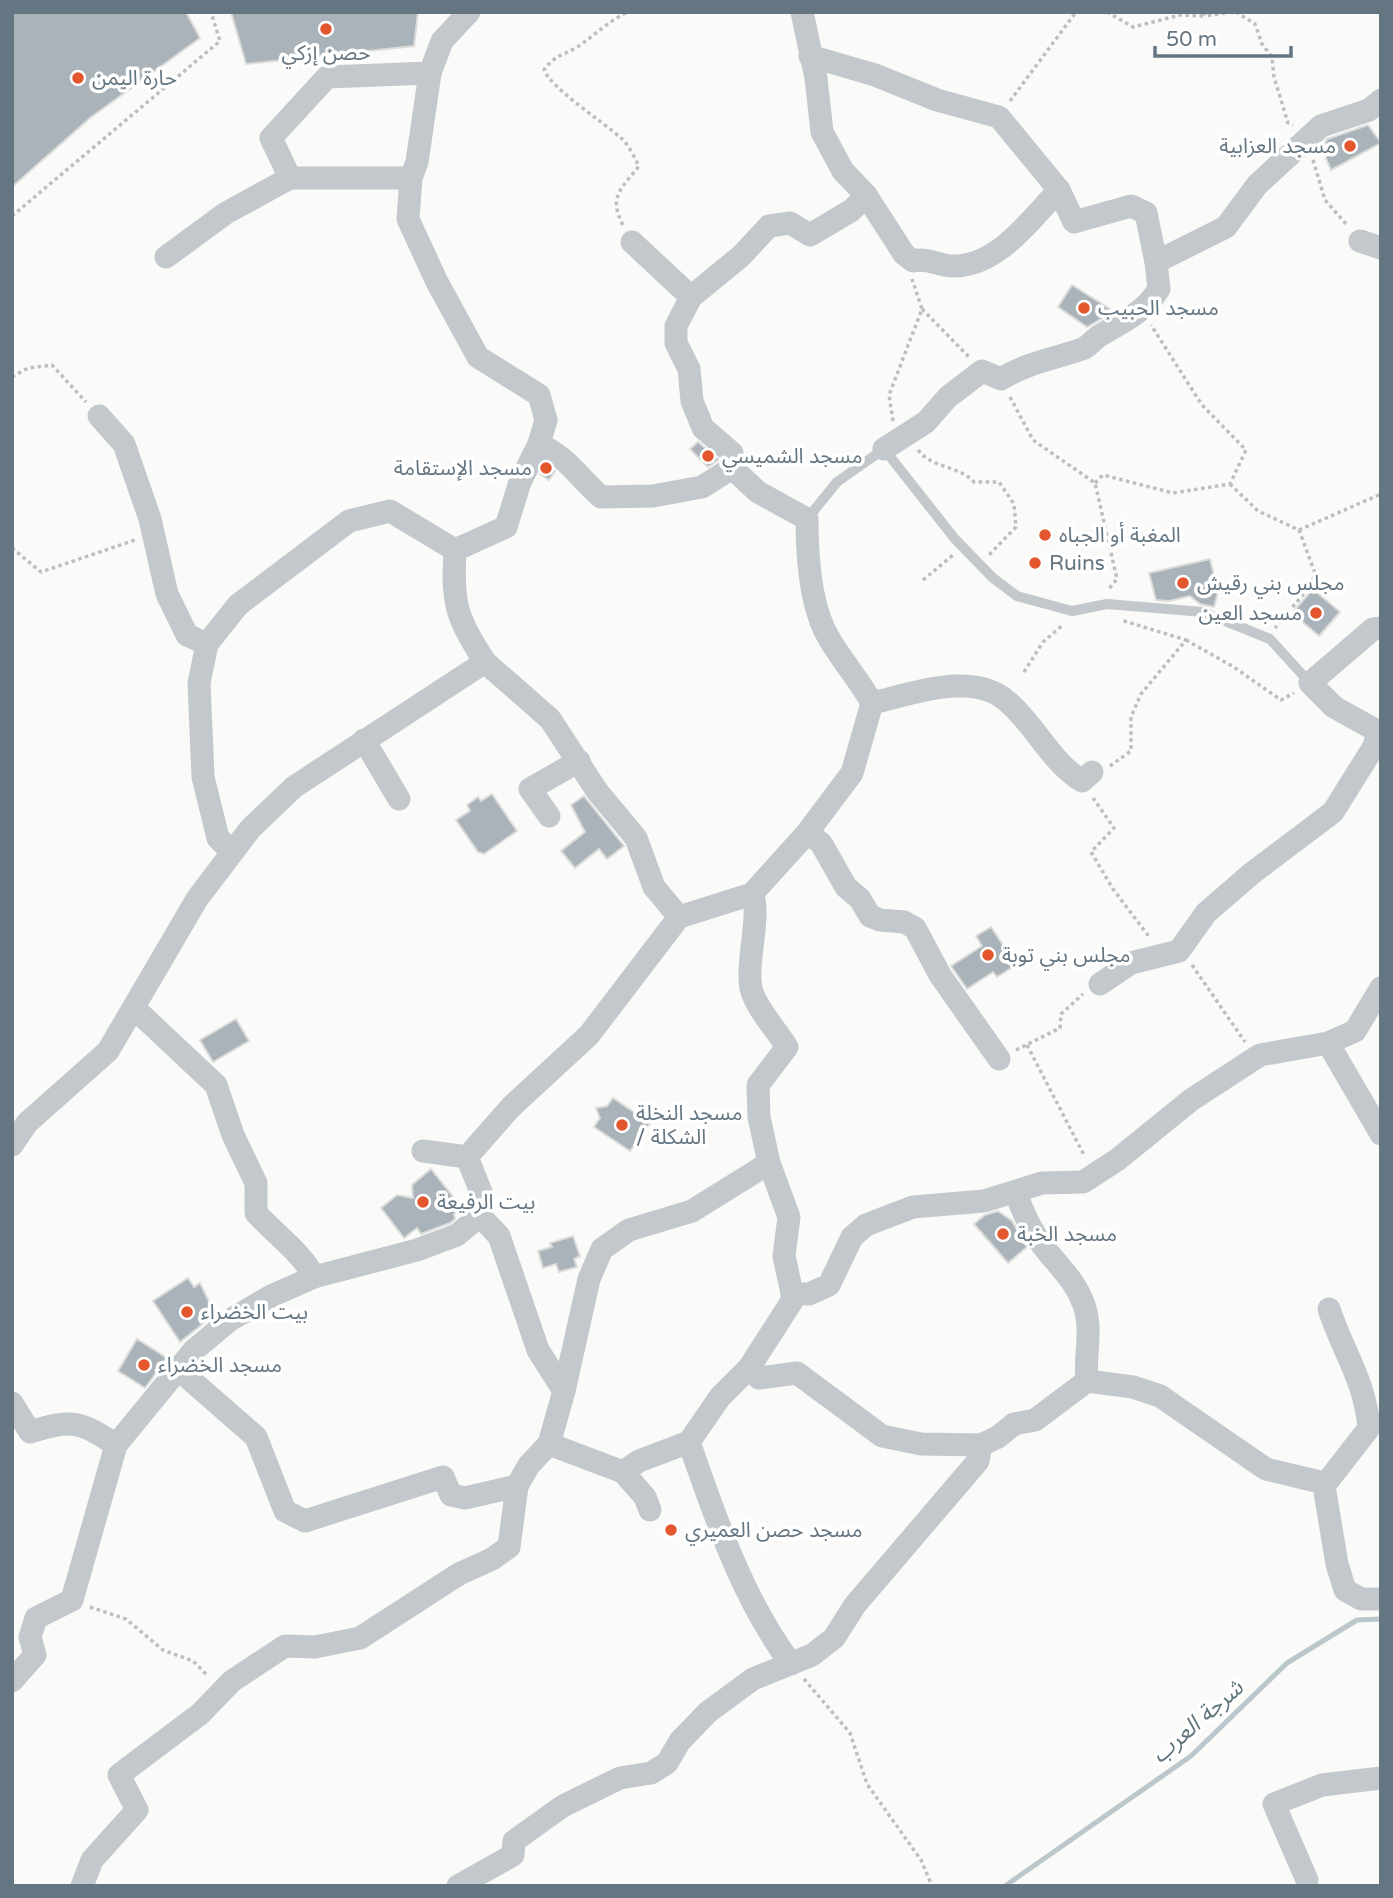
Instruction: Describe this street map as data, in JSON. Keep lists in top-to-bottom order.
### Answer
{
  "water": ["شرجة العرب"],
  "places": [
    "حصن إزكي",
    "حارة اليمن",
    "مسجد العزابية",
    "مسجد الحبيب",
    "مسجد الشميسي",
    "مسجد الإستقامة",
    "المغبة أو الجباه",
    "Ruins",
    "مجلس بني رقيش",
    "مسجد العين",
    "مجلس بني توبة",
    "مسجد النخلة / الشكلة",
    "بيت الرفيعة",
    "مسجد الخبة",
    "بيت الخضراء",
    "مسجد الخضراء",
    "مسجد حصن العميري"
  ],
  "scale_bar": "50 m"
}
